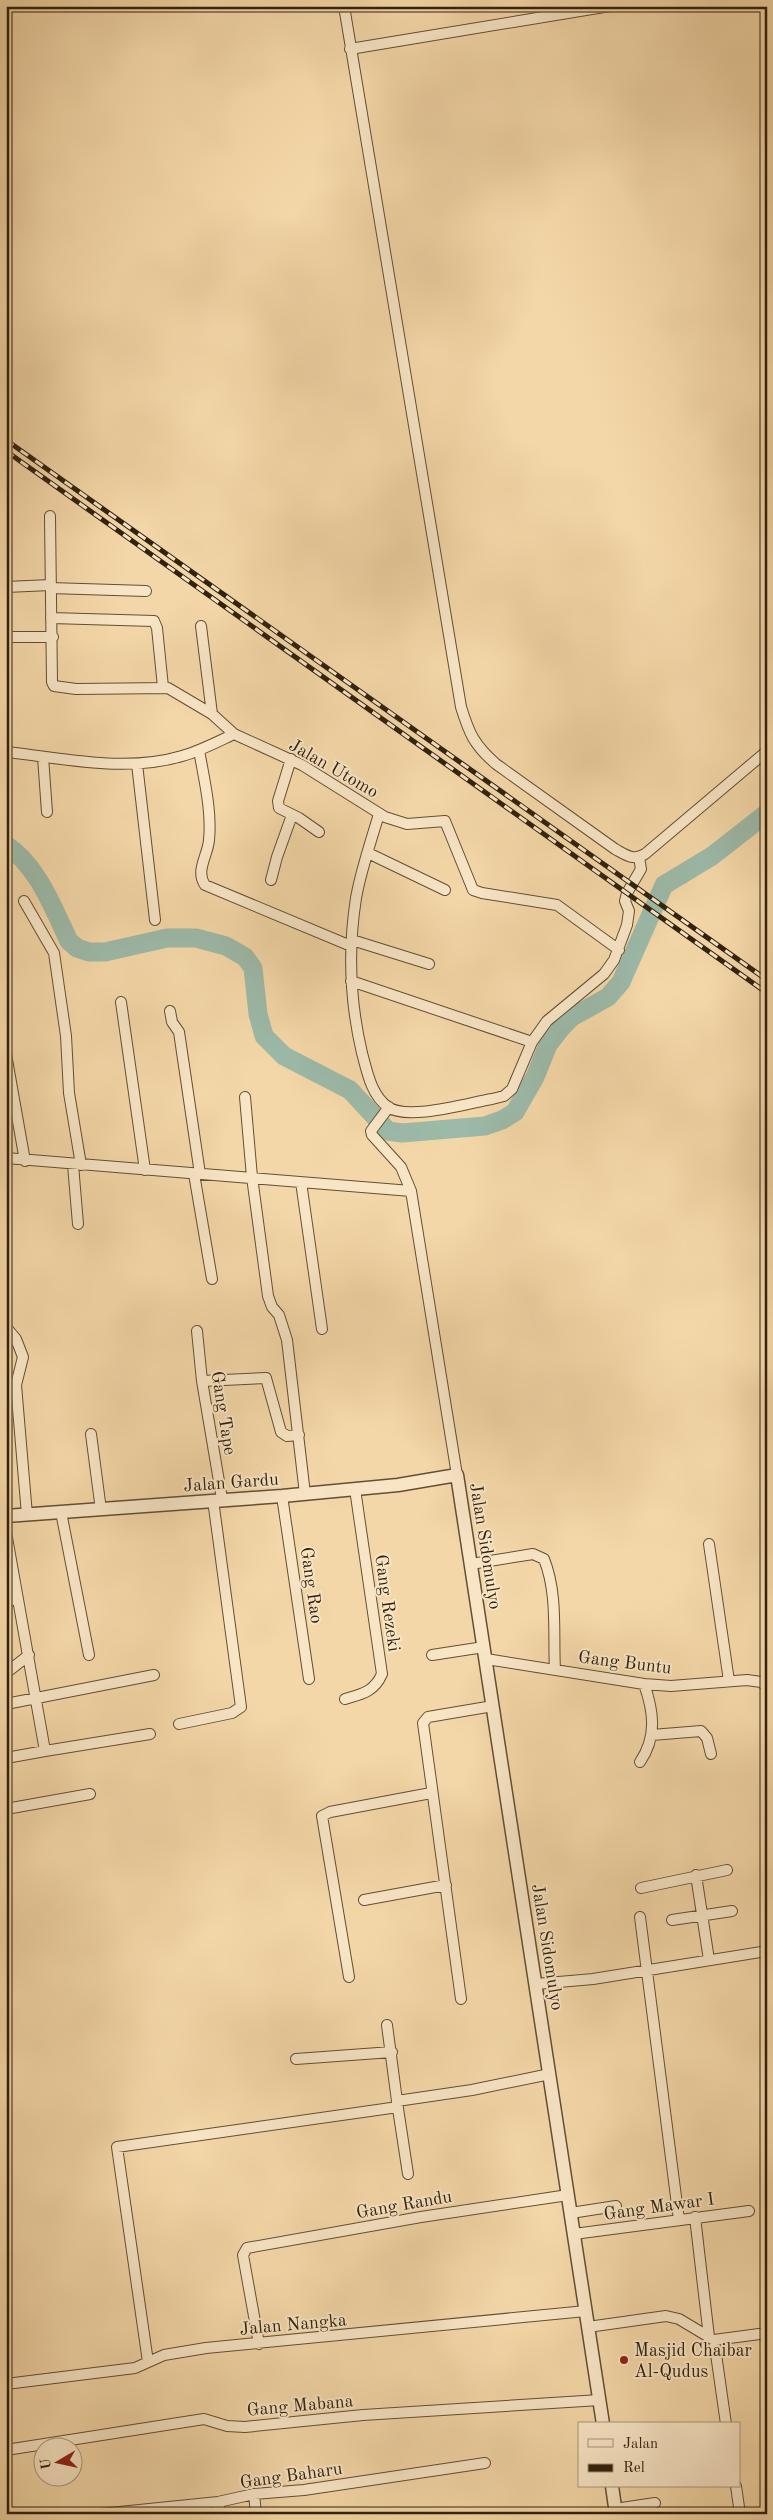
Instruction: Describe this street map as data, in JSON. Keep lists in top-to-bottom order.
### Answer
{
  "streets": {
    "street": [
      "Jalan Utomo",
      "Gang Tape",
      "Jalan Gardu",
      "Jalan Sidomulyo",
      "Gang Rao",
      "Gang Rezeki",
      "Gang Buntu",
      "Gang Randu",
      "Gang Mawar I",
      "Jalan Nangka",
      "Gang Mabana",
      "Gang Baharu"
    ]
  },
  "crossings": [
    ["Gang Tape", "Jalan Gardu"],
    ["Jalan Gardu", "Jalan Sidomulyo"],
    ["Jalan Gardu", "Gang Rao"],
    ["Jalan Gardu", "Gang Rezeki"],
    ["Jalan Sidomulyo", "Gang Buntu"],
    ["Jalan Sidomulyo", "Gang Randu"],
    ["Jalan Sidomulyo", "Gang Mawar I"],
    ["Jalan Sidomulyo", "Jalan Nangka"],
    ["Jalan Sidomulyo", "Gang Mabana"],
    ["Gang Randu", "Jalan Nangka"]
  ],
  "places": ["Masjid Chaibar Al-Qudus"],
  "legend": ["Jalan", "Rel"],
  "north": "left"
}
